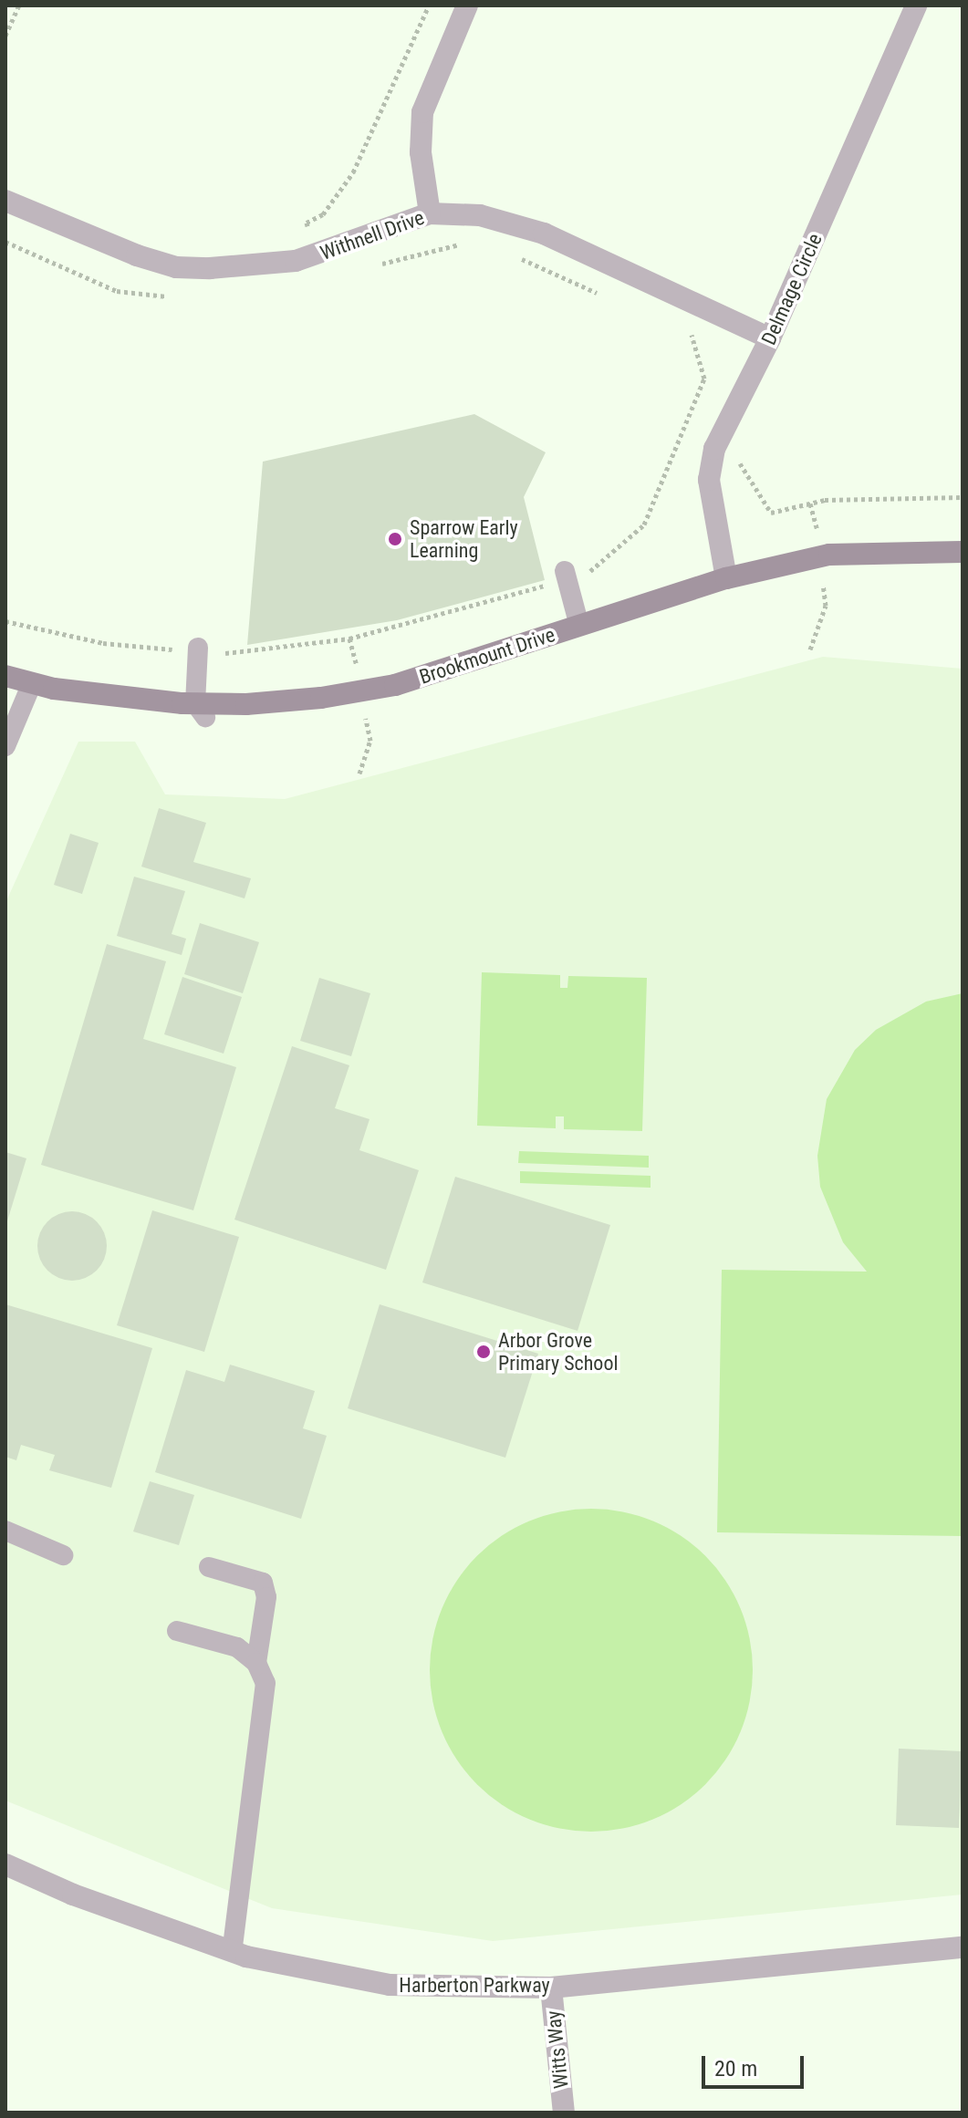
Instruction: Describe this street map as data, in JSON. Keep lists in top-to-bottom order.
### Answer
{
  "streets": {
    "street": [
      "Withnell Drive",
      "Delmage Circle",
      "Brookmount Drive",
      "Harberton Parkway",
      "Witts Way"
    ]
  },
  "crossings": [
    ["Withnell Drive", "Delmage Circle"],
    ["Delmage Circle", "Brookmount Drive"],
    ["Harberton Parkway", "Witts Way"]
  ],
  "places": ["Sparrow Early Learning", "Arbor Grove Primary School"],
  "scale_bar": "20 m"
}
